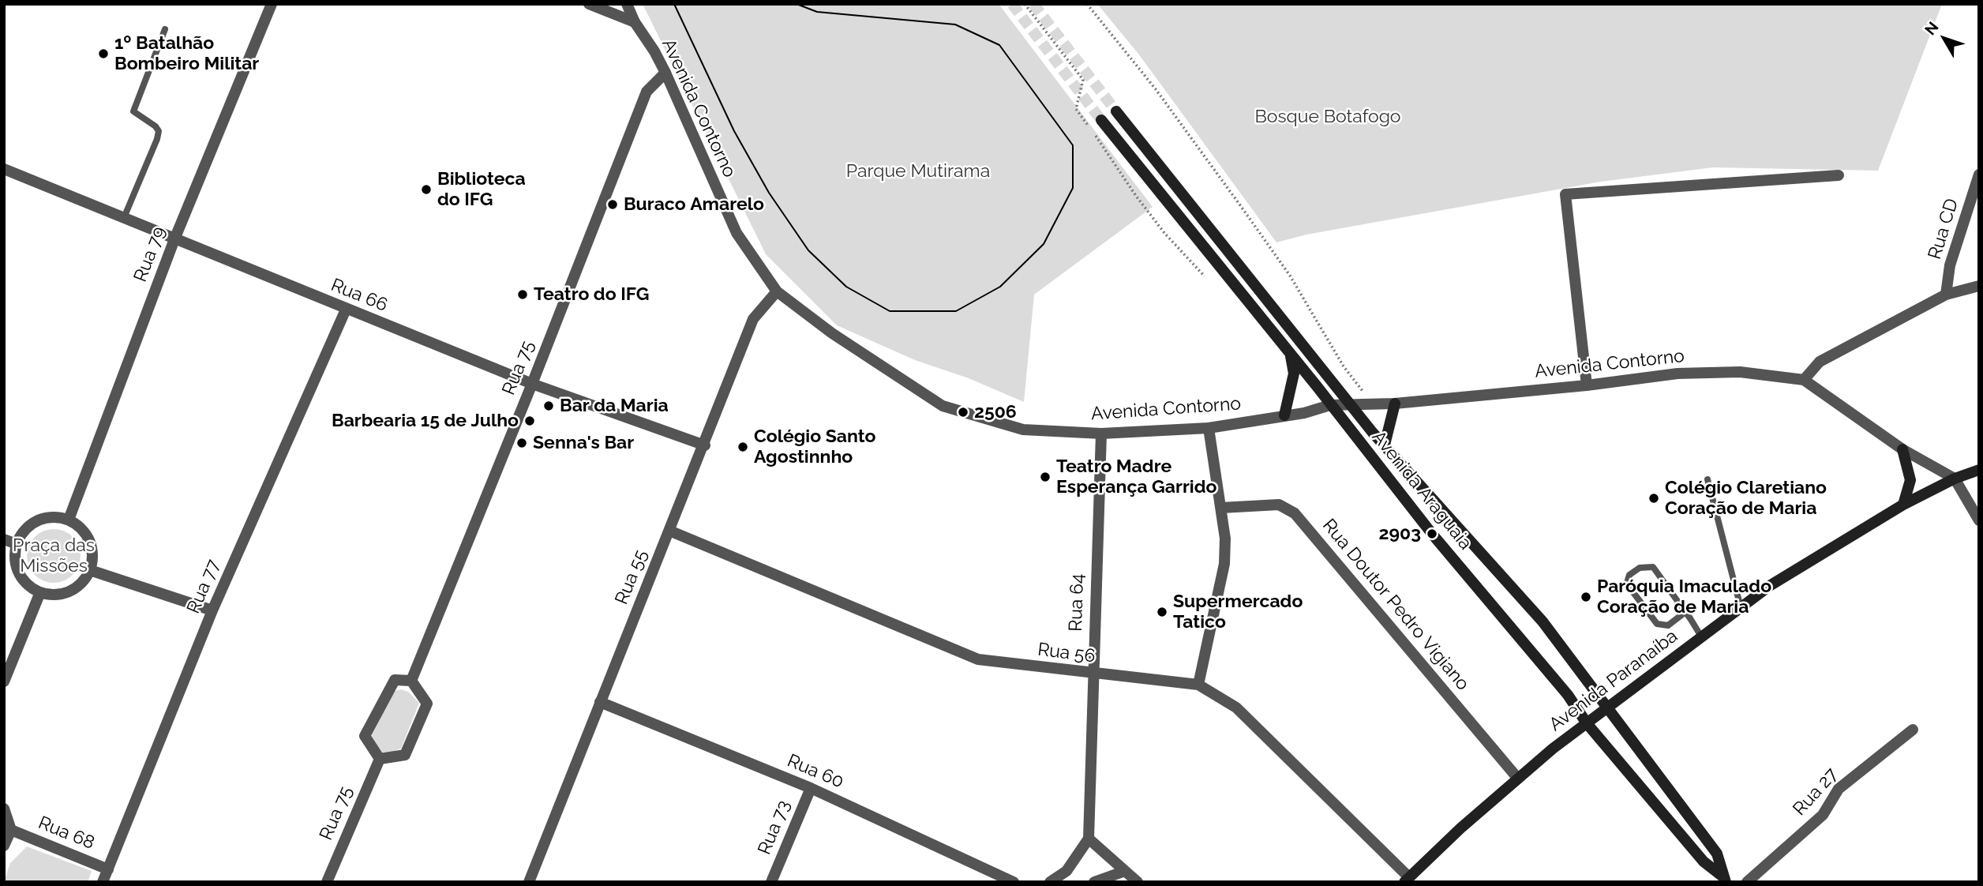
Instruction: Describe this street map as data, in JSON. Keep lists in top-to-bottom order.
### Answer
{
  "streets": {
    "main road": ["Avenida Araguaia", "Avenida Paranaíba"],
    "street": [
      "Avenida Contorno",
      "Rua CD",
      "Rua 79",
      "Rua 66",
      "Rua 75",
      "Rua 55",
      "Rua 77",
      "Rua 64",
      "Rua Doutor Pedro Vigiano",
      "Rua 56",
      "Rua 60",
      "Rua 27",
      "Rua 73",
      "Rua 68"
    ]
  },
  "crossings": [
    ["Avenida Contorno", "Rua 75"],
    ["Avenida Contorno", "Avenida Araguaia"],
    ["Avenida Contorno", "Rua 55"],
    ["Avenida Contorno", "Rua 64"],
    ["Avenida Contorno", "Avenida Paranaíba"],
    ["Rua 79", "Rua 66"],
    ["Rua 66", "Rua 75"],
    ["Rua 66", "Rua 55"],
    ["Rua 66", "Rua 77"],
    ["Avenida Araguaia", "Avenida Paranaíba"],
    ["Rua 55", "Rua 56"],
    ["Rua 55", "Rua 60"],
    ["Rua 77", "Rua 68"],
    ["Rua 64", "Rua 56"],
    ["Rua Doutor Pedro Vigiano", "Avenida Paranaíba"],
    ["Rua 56", "Avenida Paranaíba"],
    ["Rua 60", "Rua 73"]
  ],
  "parks": ["Bosque Botafogo", "Parque Mutirama", "Praça das Missões"],
  "places": [
    "1º Batalhão Bombeiro Militar",
    "Biblioteca do IFG",
    "Buraco Amarelo",
    "Teatro do IFG",
    "Bar da Maria",
    "2506",
    "Barbearia 15 de Julho",
    "Senna's Bar",
    "Colégio Santo Agostinnho",
    "Teatro Madre Esperança Garrido",
    "Colégio Claretiano Coração de Maria",
    "2903",
    "Paróquia Imaculado Coração de Maria",
    "Supermercado Tatico"
  ],
  "north": "top left"
}
